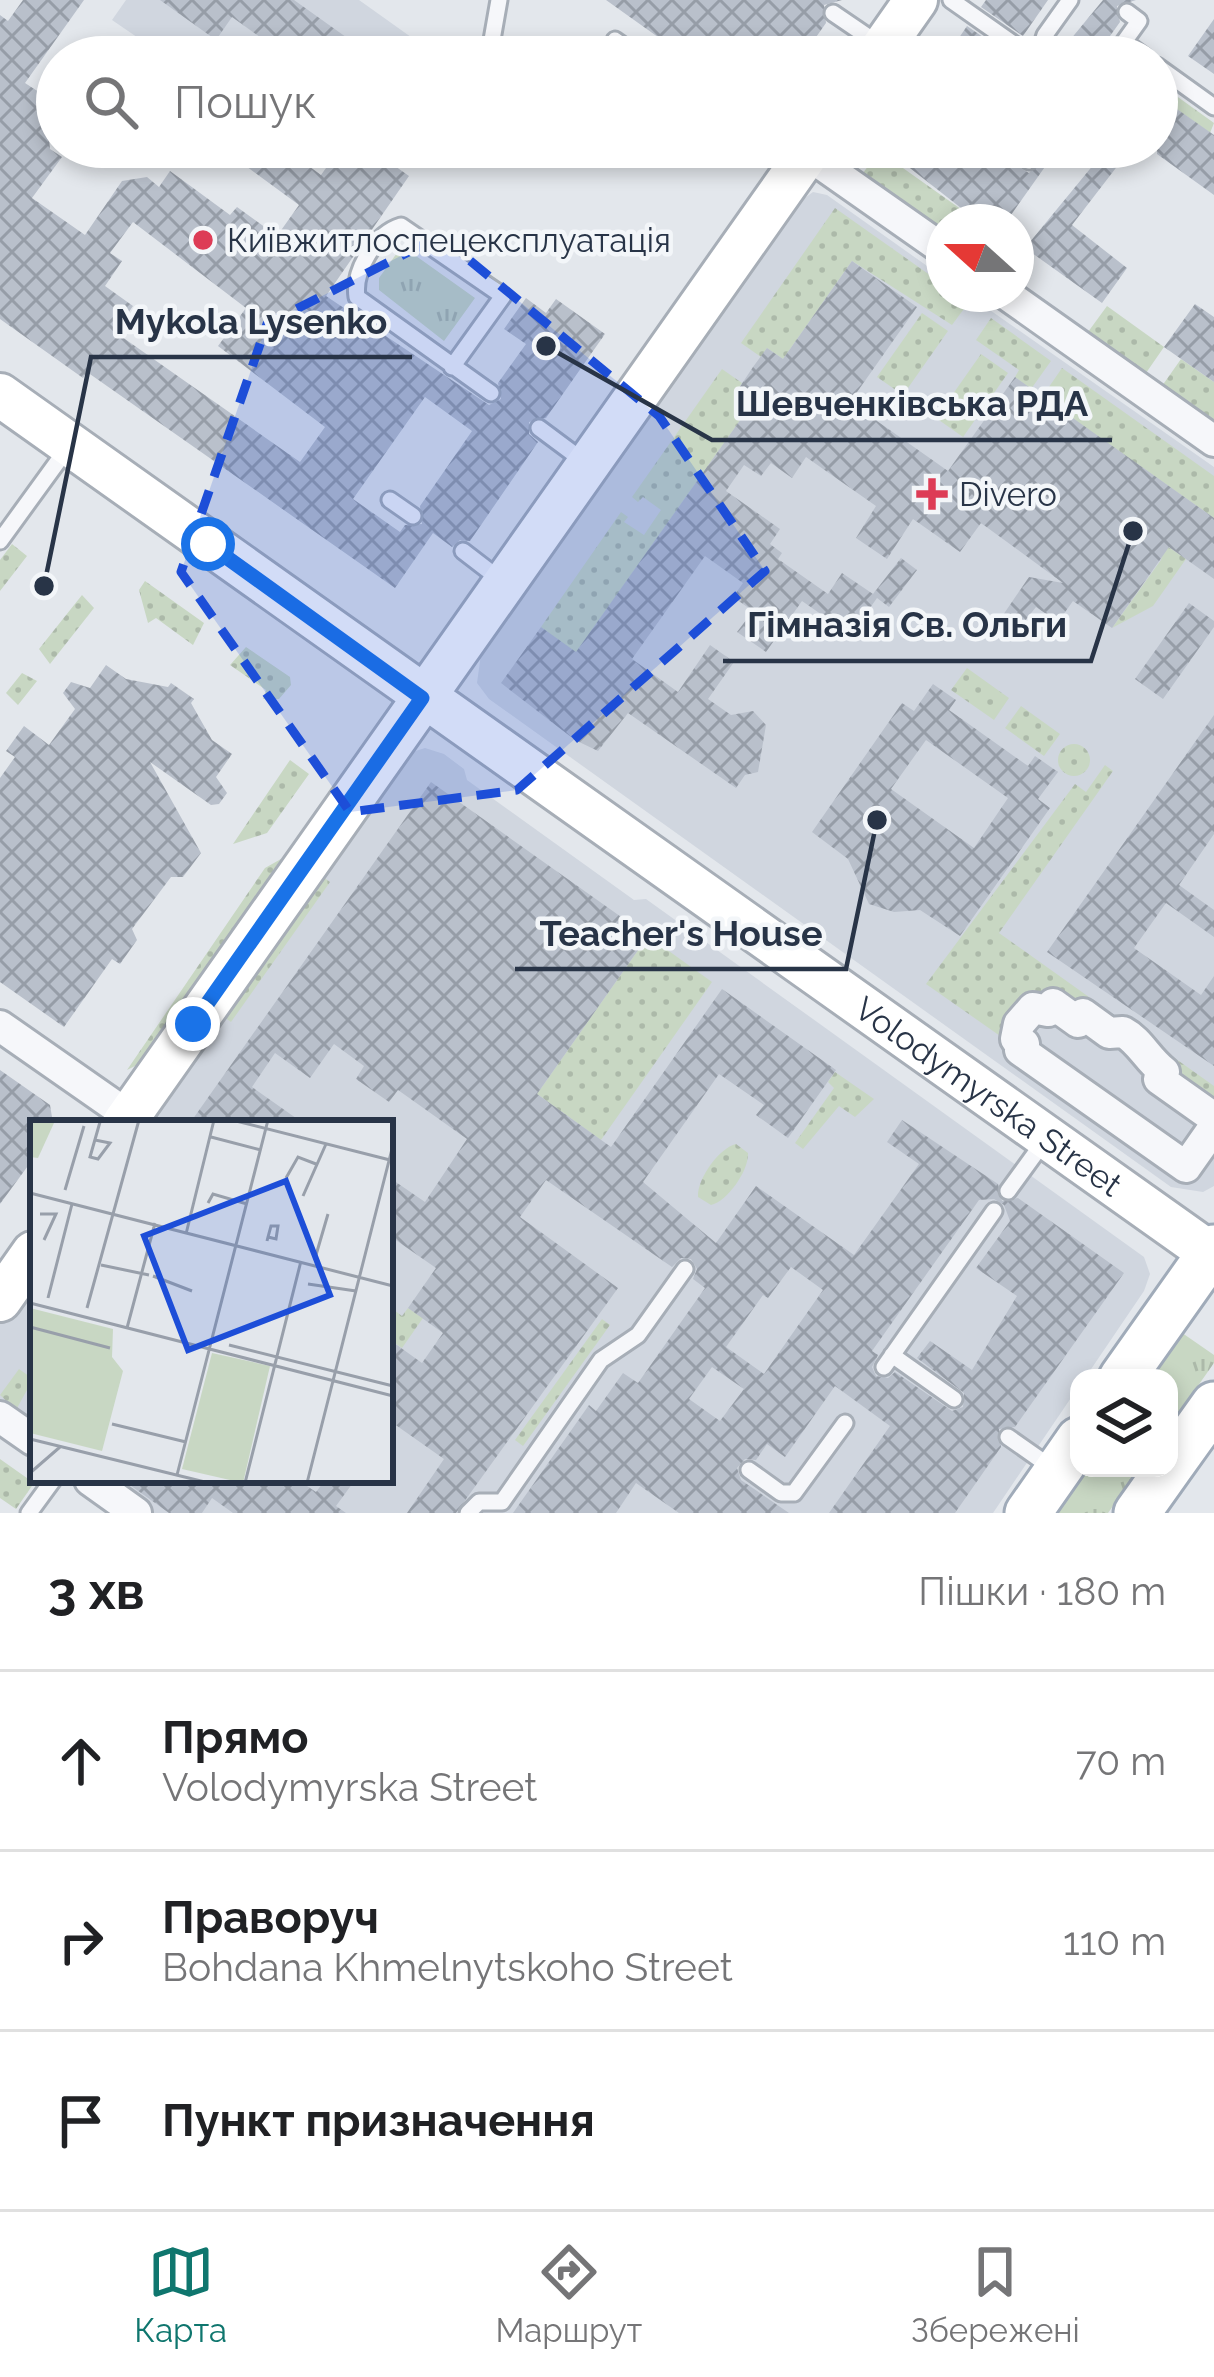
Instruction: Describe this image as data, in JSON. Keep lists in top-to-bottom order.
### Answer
{
  "streets": {
    "main road": ["Volodymyrska Street"]
  },
  "places": {
    "other": [
      "Київжитлоспецексплуатація",
      "Шевченківська РДА",
      "Гімназія Св. Ольги",
      "Mykola Lysenko",
      "Teacher's House"
    ],
    "health": ["Divero"]
  },
  "north": "left",
  "page": {
    "search": "Пошук",
    "heading": ["3 хв", "Пішки · 180 m"],
    "list": [
      ["Прямо", "Volodymyrska Street", "70 m"],
      ["Праворуч", "Bohdana Khmelnytskoho Street", "110 m"],
      "Пункт призначення"
    ],
    "nav": ["Карта", "Маршрут", "Збережені"]
  }
}
